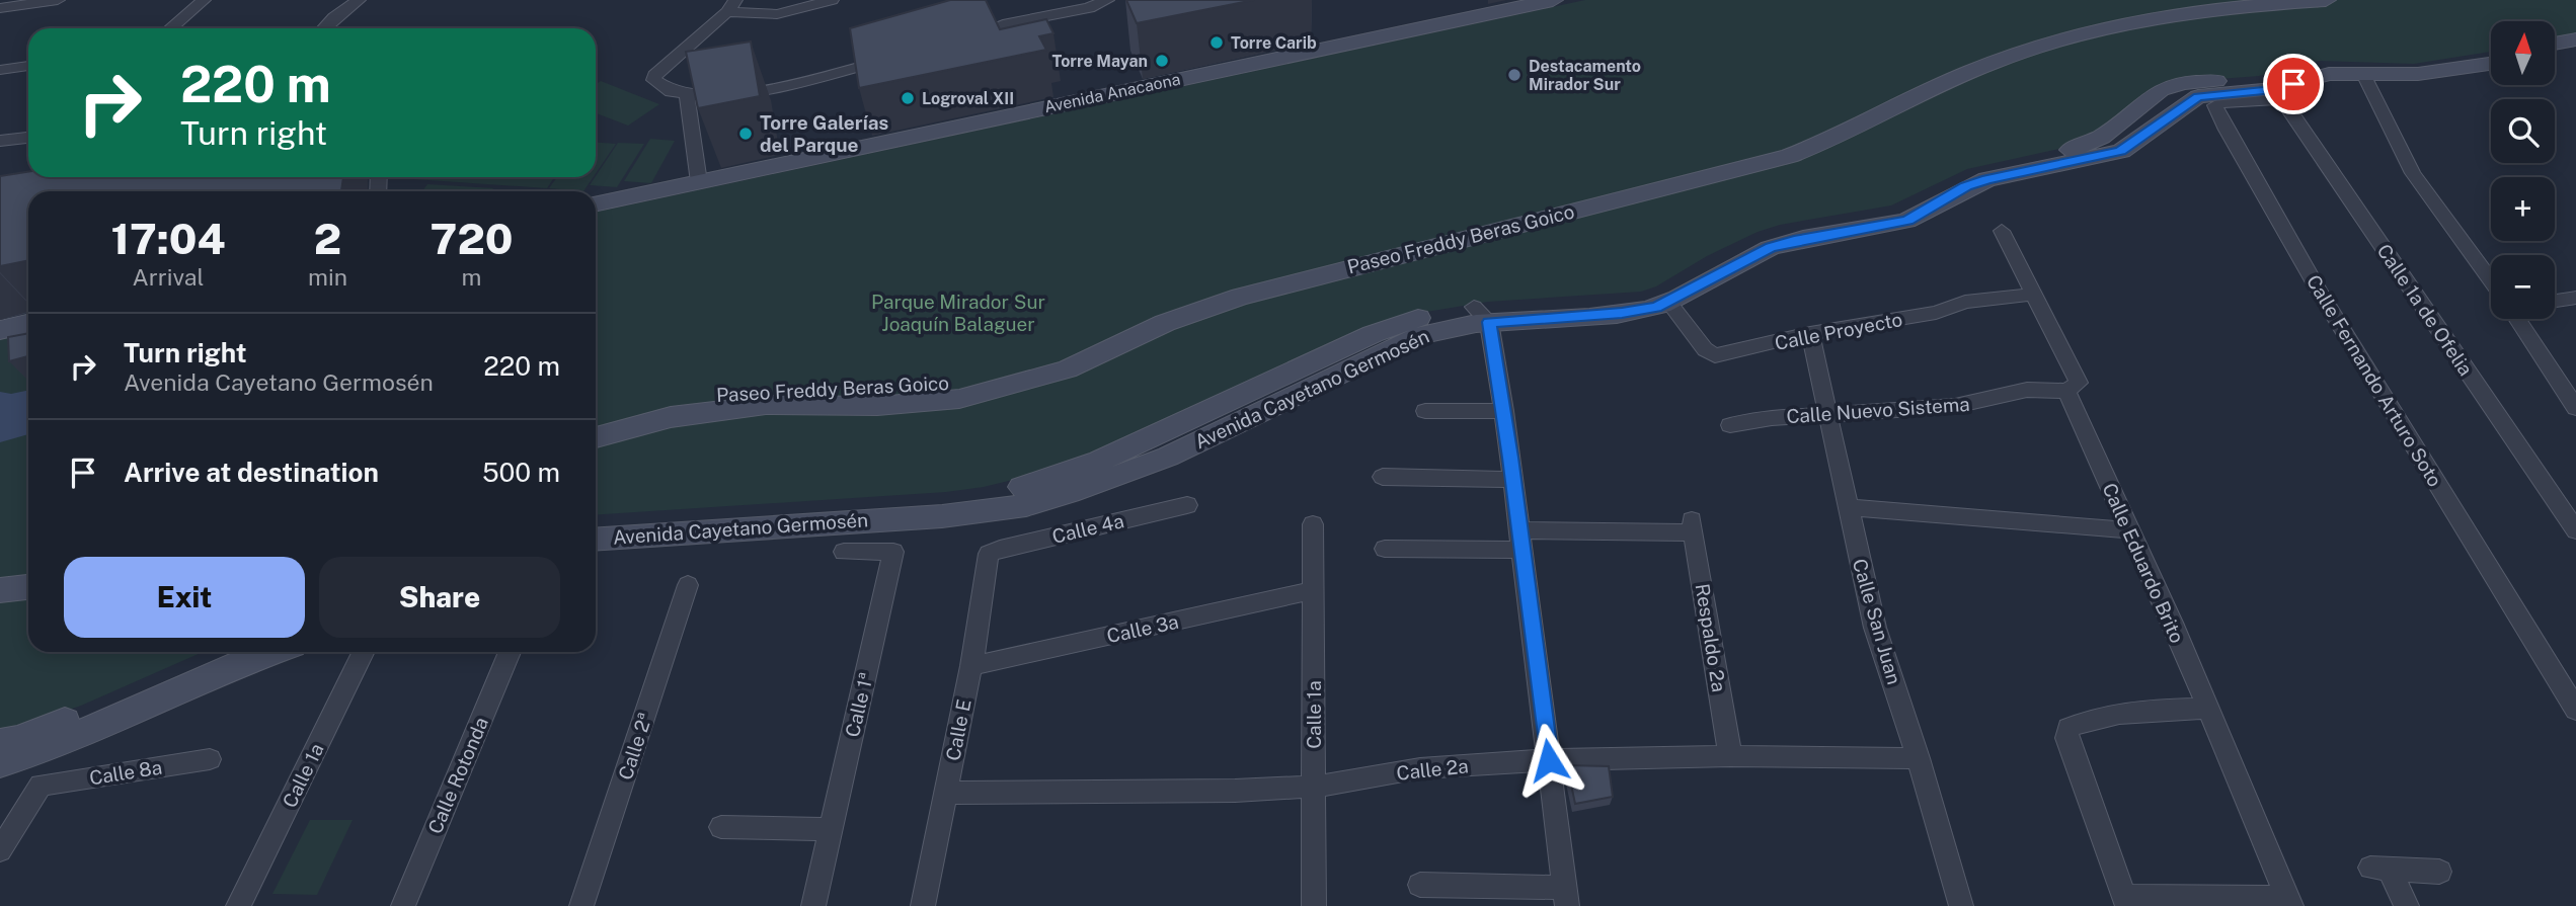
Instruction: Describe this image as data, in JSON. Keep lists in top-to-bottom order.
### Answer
{
  "streets": {
    "street": [
      "Avenida Anacaona",
      "Paseo Freddy Beras Goico",
      "Calle 1a de Ofelia",
      "Calle Proyecto",
      "Calle Fernando Arturo Soto",
      "Avenida Cayetano Germosén",
      "Calle Nuevo Sistema",
      "Calle 4a",
      "Calle Eduardo Brito",
      "Calle San Juan",
      "Calle 3a",
      "Respaldo 2a",
      "Calle 1ª",
      "Calle 1a",
      "Calle E",
      "Calle 2ª",
      "Calle 2a",
      "Calle 8a",
      "Calle Rotonda"
    ]
  },
  "crossings": [
    ["Calle 1a de Ofelia", "Calle Fernando Arturo Soto"],
    ["Calle 1a de Ofelia", "Avenida Cayetano Germosén"],
    ["Calle Proyecto", "Avenida Cayetano Germosén"],
    ["Calle Proyecto", "Calle Eduardo Brito"],
    ["Calle Proyecto", "Calle San Juan"],
    ["Calle Fernando Arturo Soto", "Avenida Cayetano Germosén"],
    ["Calle Nuevo Sistema", "Calle Eduardo Brito"],
    ["Calle Nuevo Sistema", "Calle San Juan"],
    ["Calle 4a", "Calle E"],
    ["Calle San Juan", "Calle 2a"],
    ["Calle 3a", "Calle 1a"],
    ["Calle 3a", "Calle E"],
    ["Respaldo 2a", "Calle 2a"],
    ["Calle 1a", "Calle 2a"],
    ["Calle E", "Calle 2a"]
  ],
  "parks": ["Parque Mirador Sur Joaquín Balaguer"],
  "places": [
    "Torre Carib",
    "Torre Mayan",
    "Destacamento Mirador Sur",
    "Logroval XII",
    "Torre Galerías del Parque"
  ],
  "north": "top",
  "page": {
    "map_buttons": ["+", "−"],
    "turn": ["220 m", "Turn right"],
    "eta": [
      "17:04",
      "Arrival",
      "2",
      "min",
      "720",
      "m"
    ],
    "list": [
      {
        "name": "Turn right",
        "note": "Avenida Cayetano Germosén",
        "value": "220 m"
      },
      {
        "name": "Arrive at destination",
        "value": "500 m"
      }
    ],
    "buttons": ["Exit", "Share"]
  }
}
